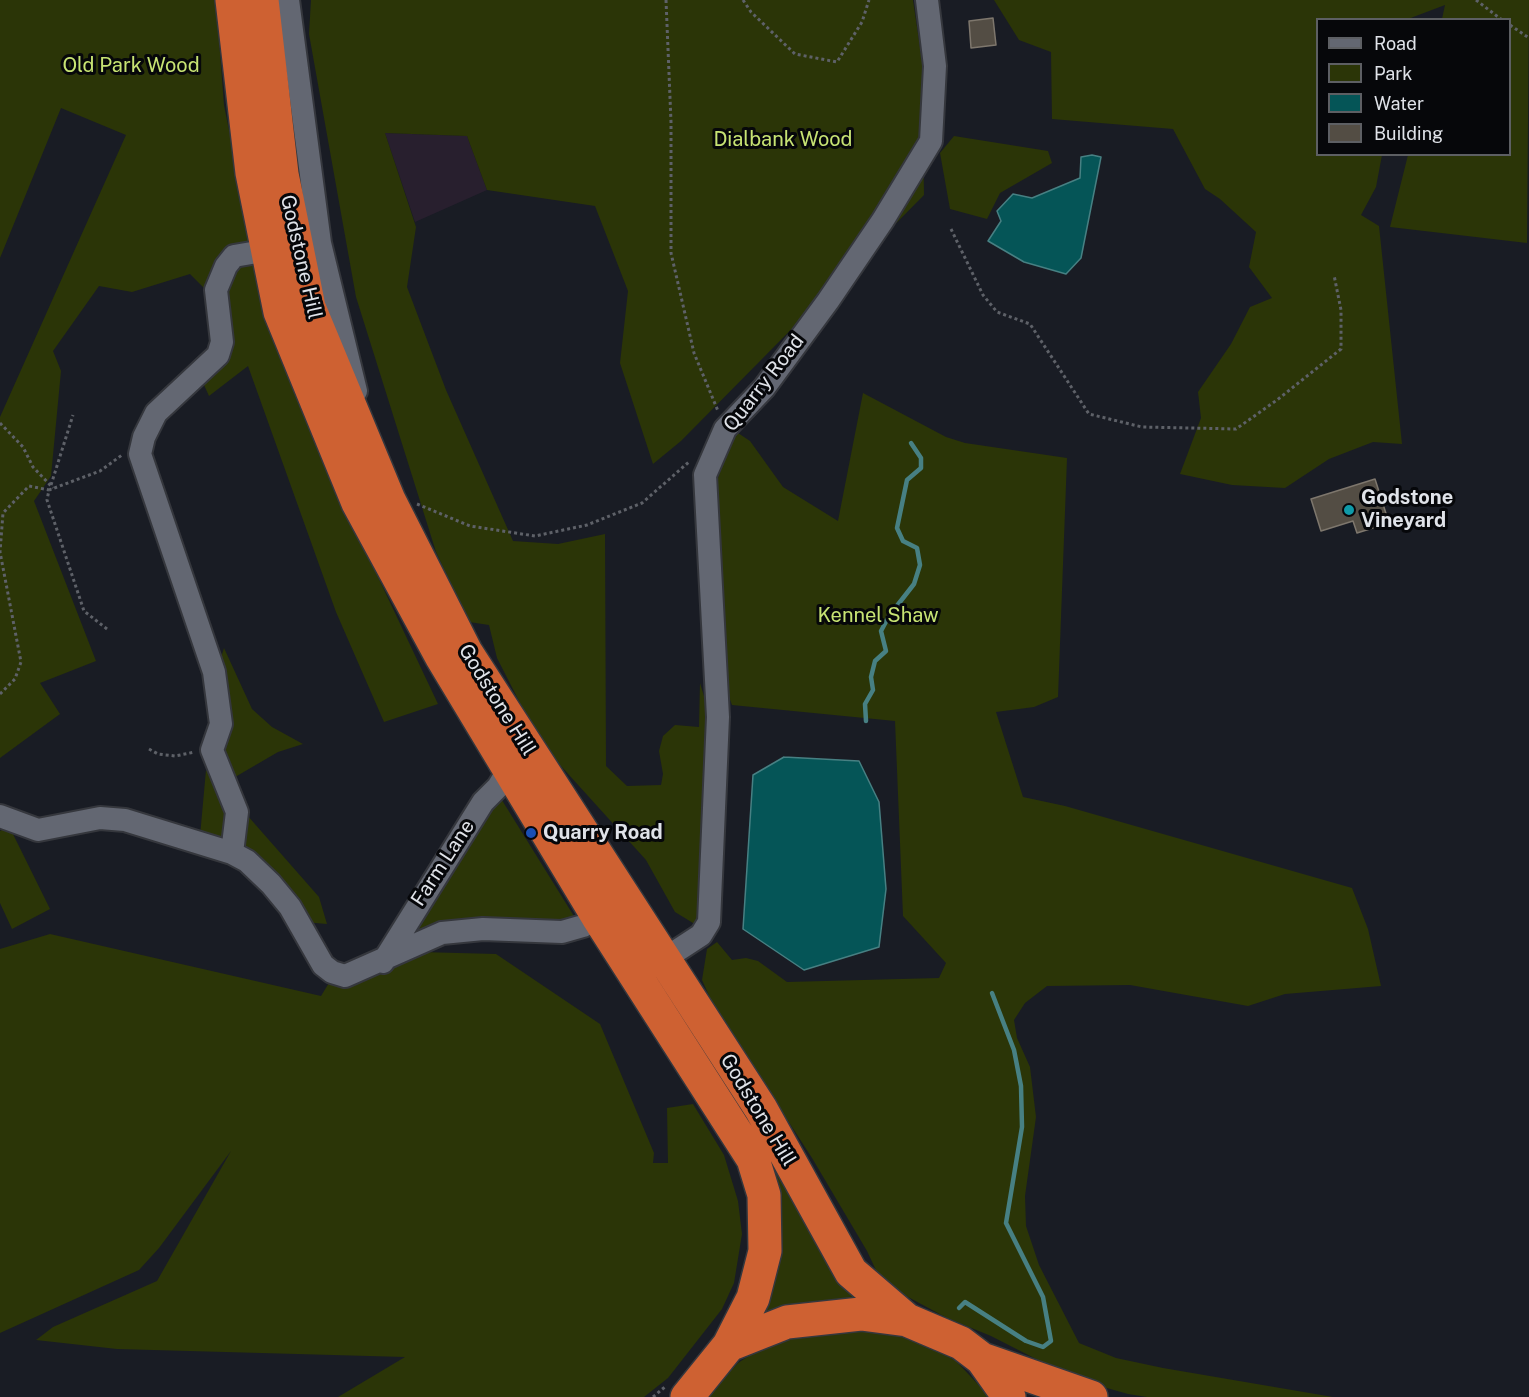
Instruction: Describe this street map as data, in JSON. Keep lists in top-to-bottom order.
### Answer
{
  "streets": {
    "highway": ["Godstone Hill"],
    "street": ["Quarry Road", "Farm Lane"]
  },
  "crossings": [
    ["Godstone Hill", "Quarry Road"],
    ["Godstone Hill", "Farm Lane"]
  ],
  "parks": ["Old Park Wood", "Dialbank Wood", "Kennel Shaw"],
  "places": ["Godstone Vineyard", "Quarry Road"],
  "legend": [
    "Road",
    "Park",
    "Water",
    "Building"
  ]
}
